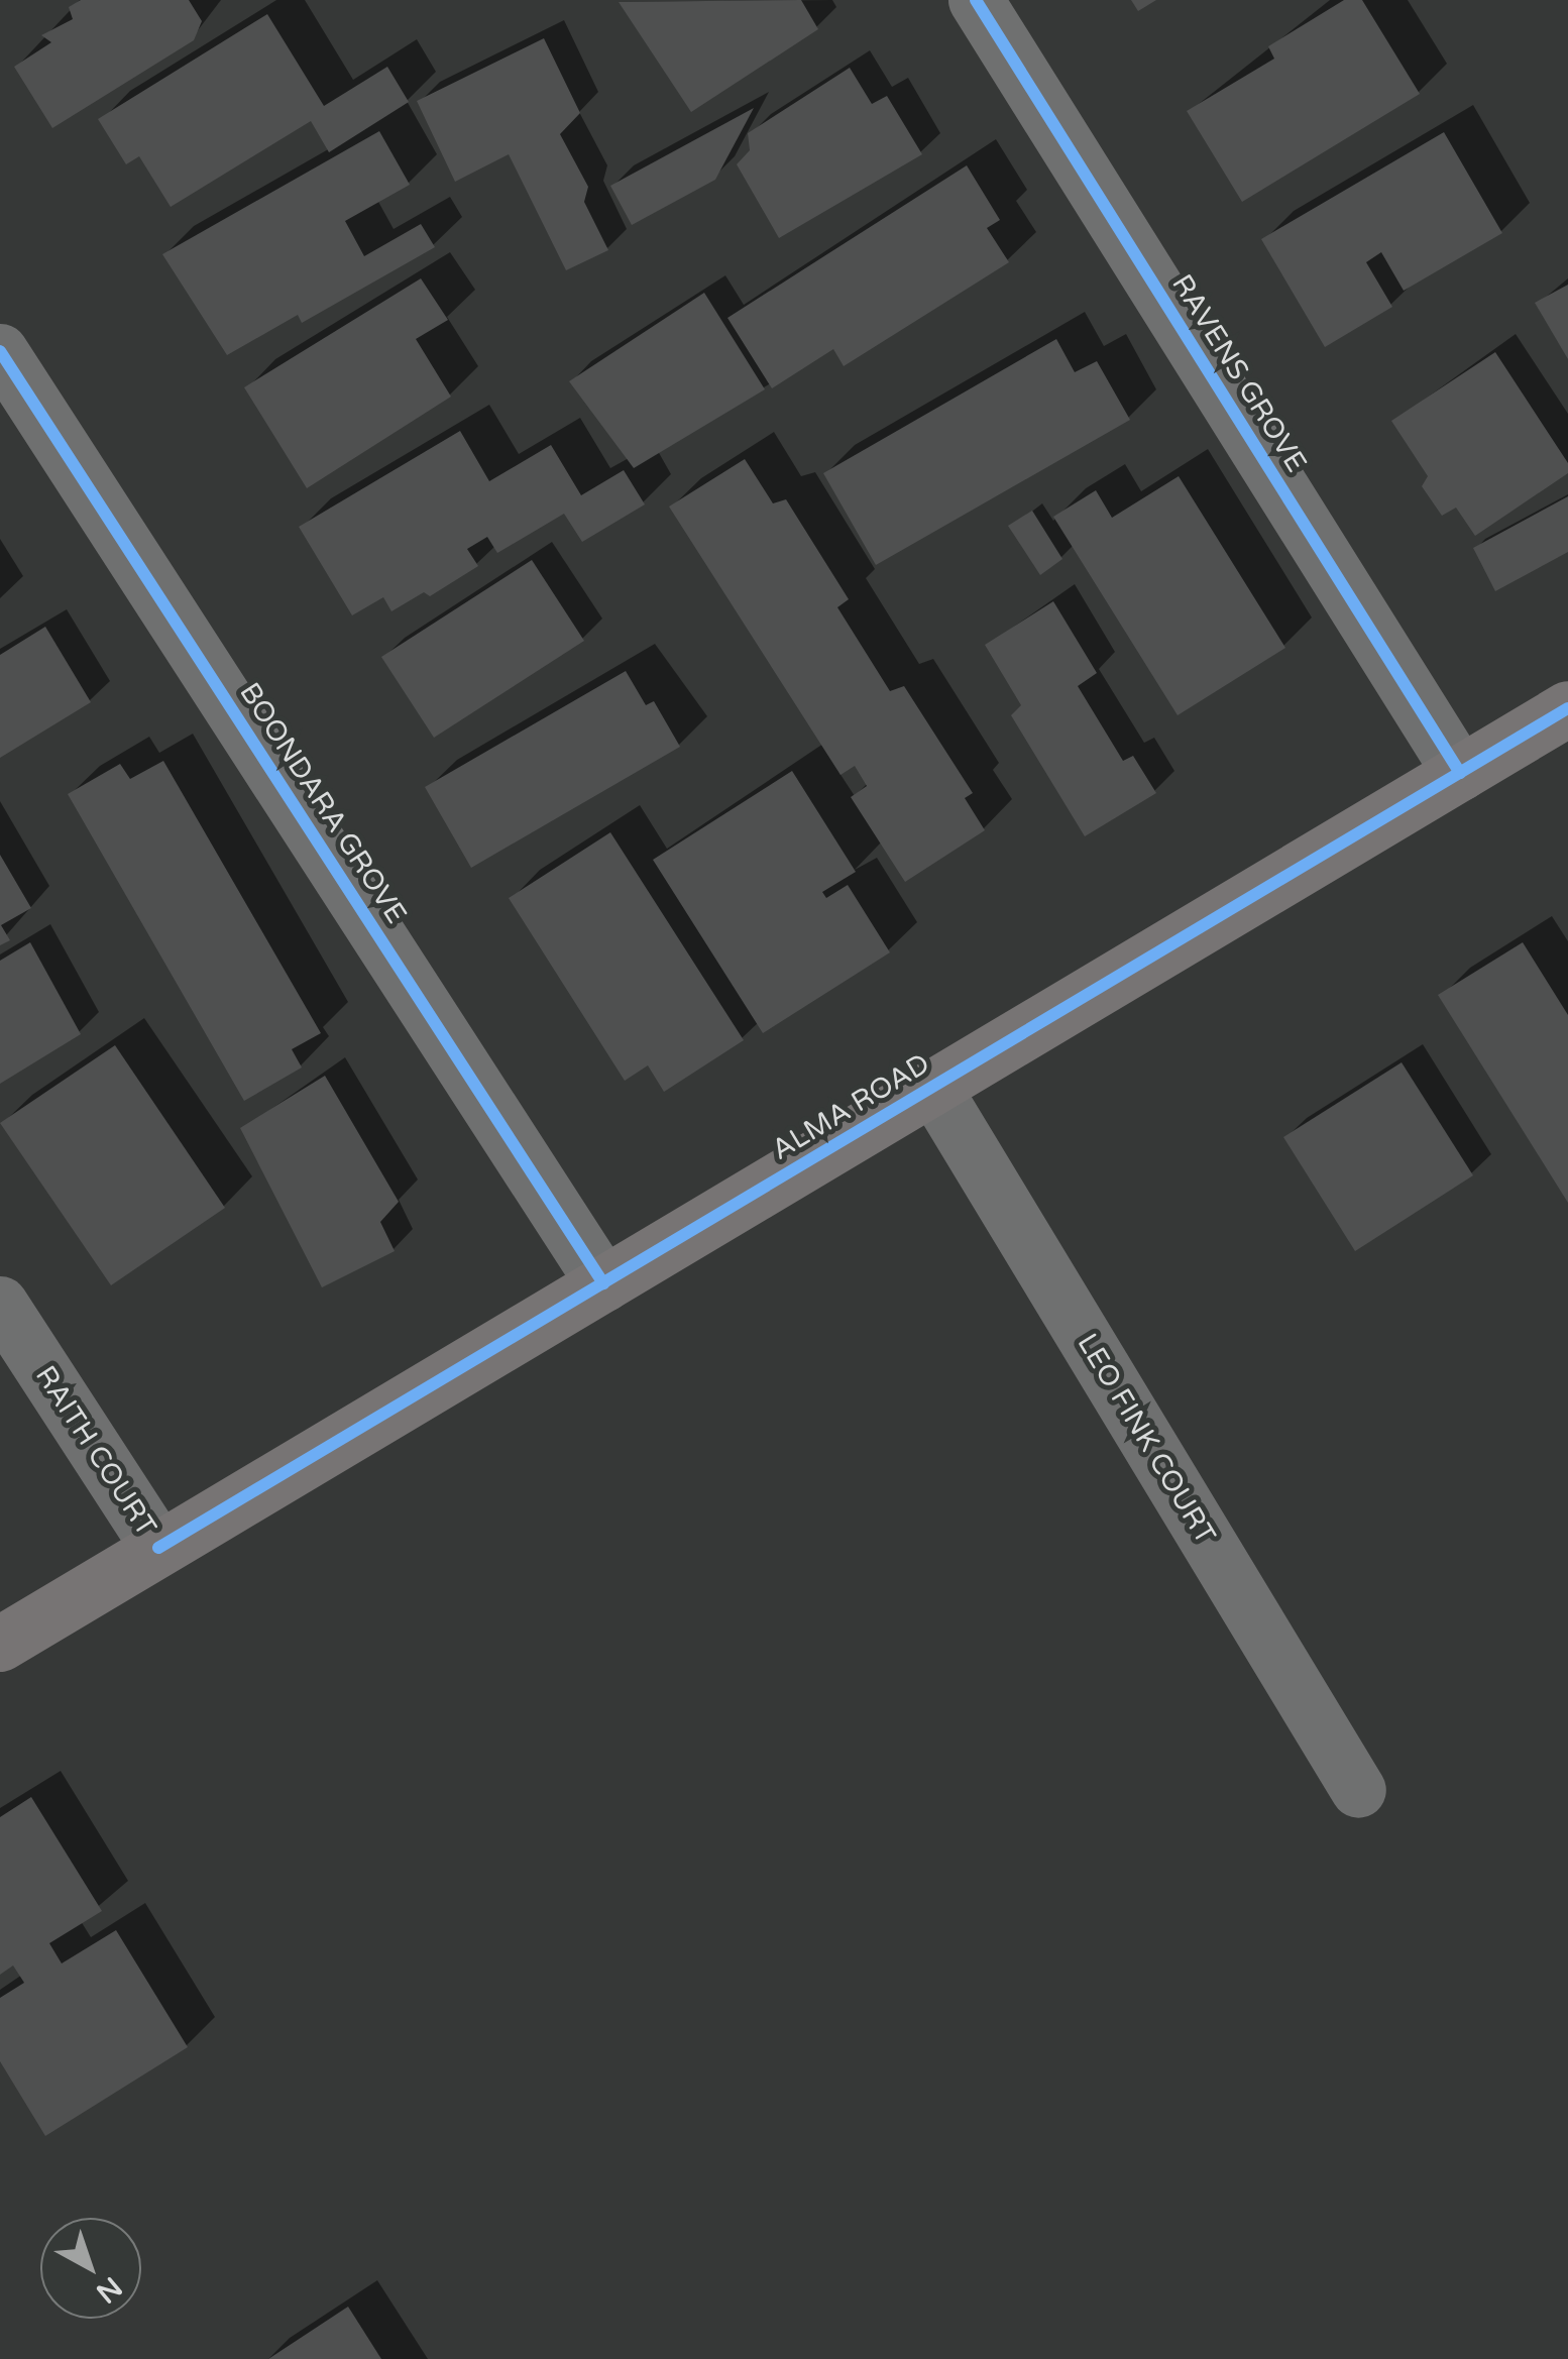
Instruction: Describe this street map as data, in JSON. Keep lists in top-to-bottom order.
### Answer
{
  "streets": {
    "street": [
      "RAVENS GROVE",
      "BOONDARA GROVE",
      "ALMA ROAD",
      "LEO FINK COURT",
      "RAITH COURT"
    ]
  },
  "crossings": [
    ["RAVENS GROVE", "ALMA ROAD"],
    ["BOONDARA GROVE", "ALMA ROAD"],
    ["ALMA ROAD", "LEO FINK COURT"],
    ["ALMA ROAD", "RAITH COURT"]
  ],
  "north": "bottom right"
}
